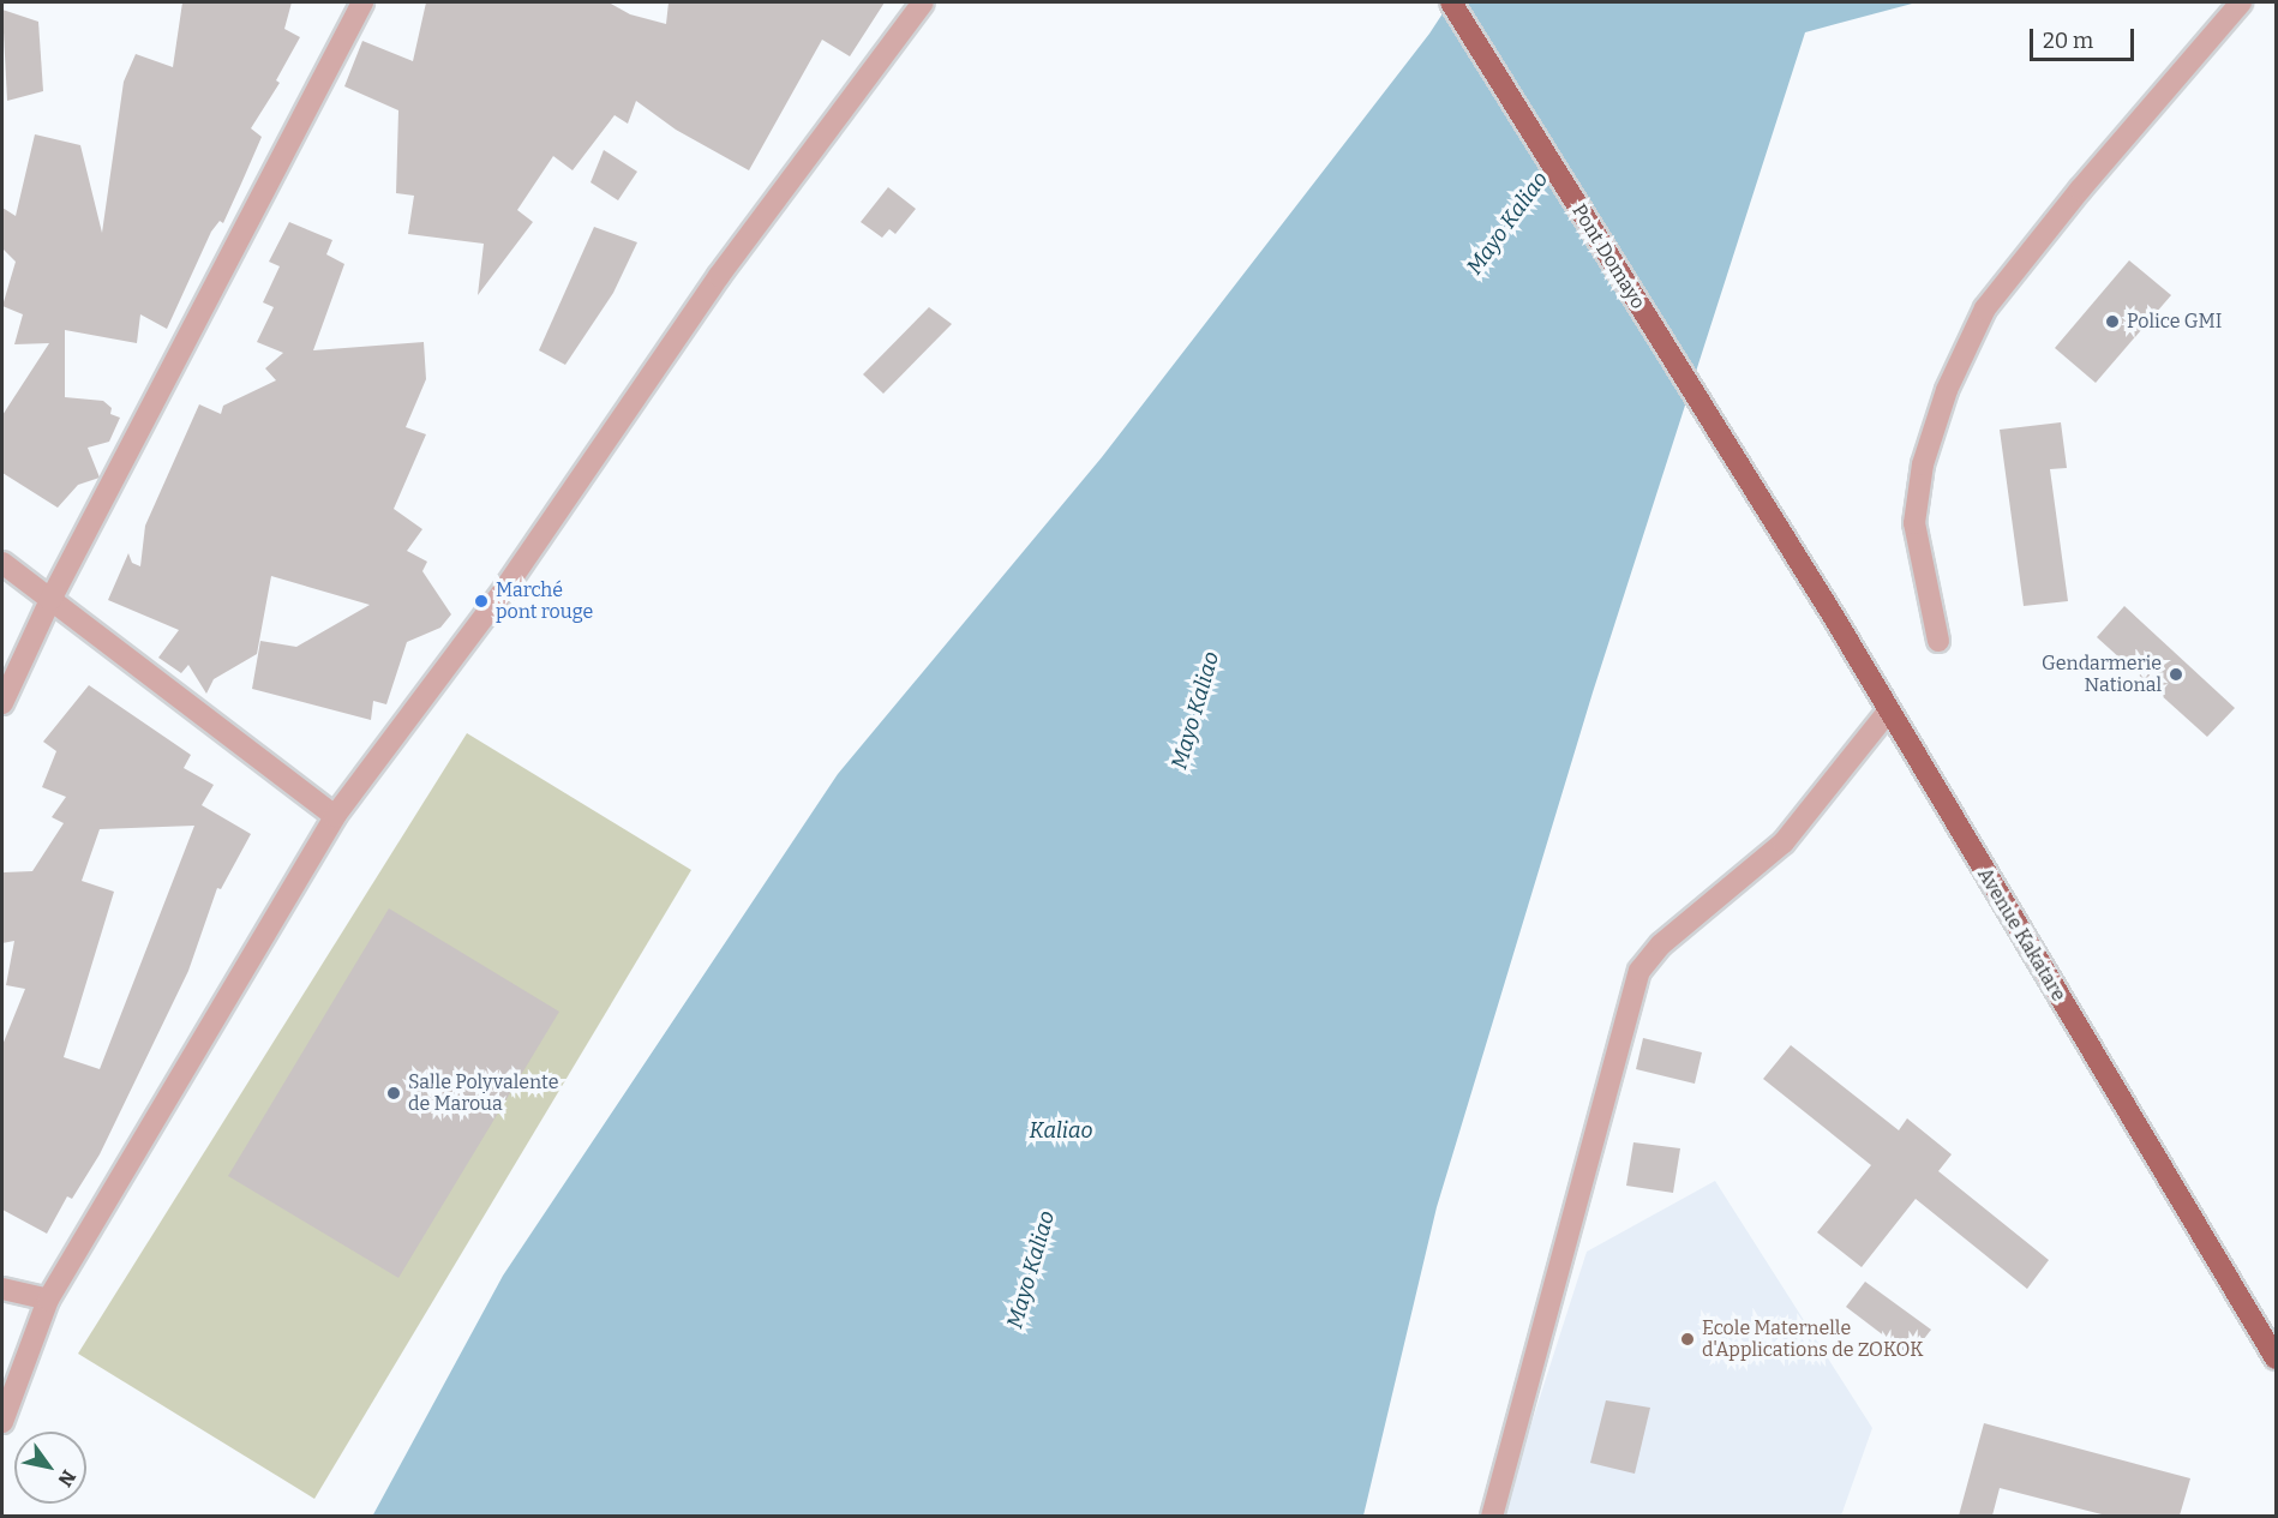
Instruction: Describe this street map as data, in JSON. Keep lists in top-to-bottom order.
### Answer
{
  "streets": {
    "main road": ["Pont Domayo", "Avenue Kakatare"]
  },
  "crossings": [
    ["Pont Domayo", "Avenue Kakatare"]
  ],
  "water": ["Mayo Kaliao", "Kaliao"],
  "places": [
    "Police GMI",
    "Marché pont rouge",
    "Gendarmerie National",
    "Salle Polyvalente de Maroua",
    "Ecole Maternelle d'Applications de ZOKOK"
  ],
  "scale_bar": "20 m",
  "north": "bottom right"
}
